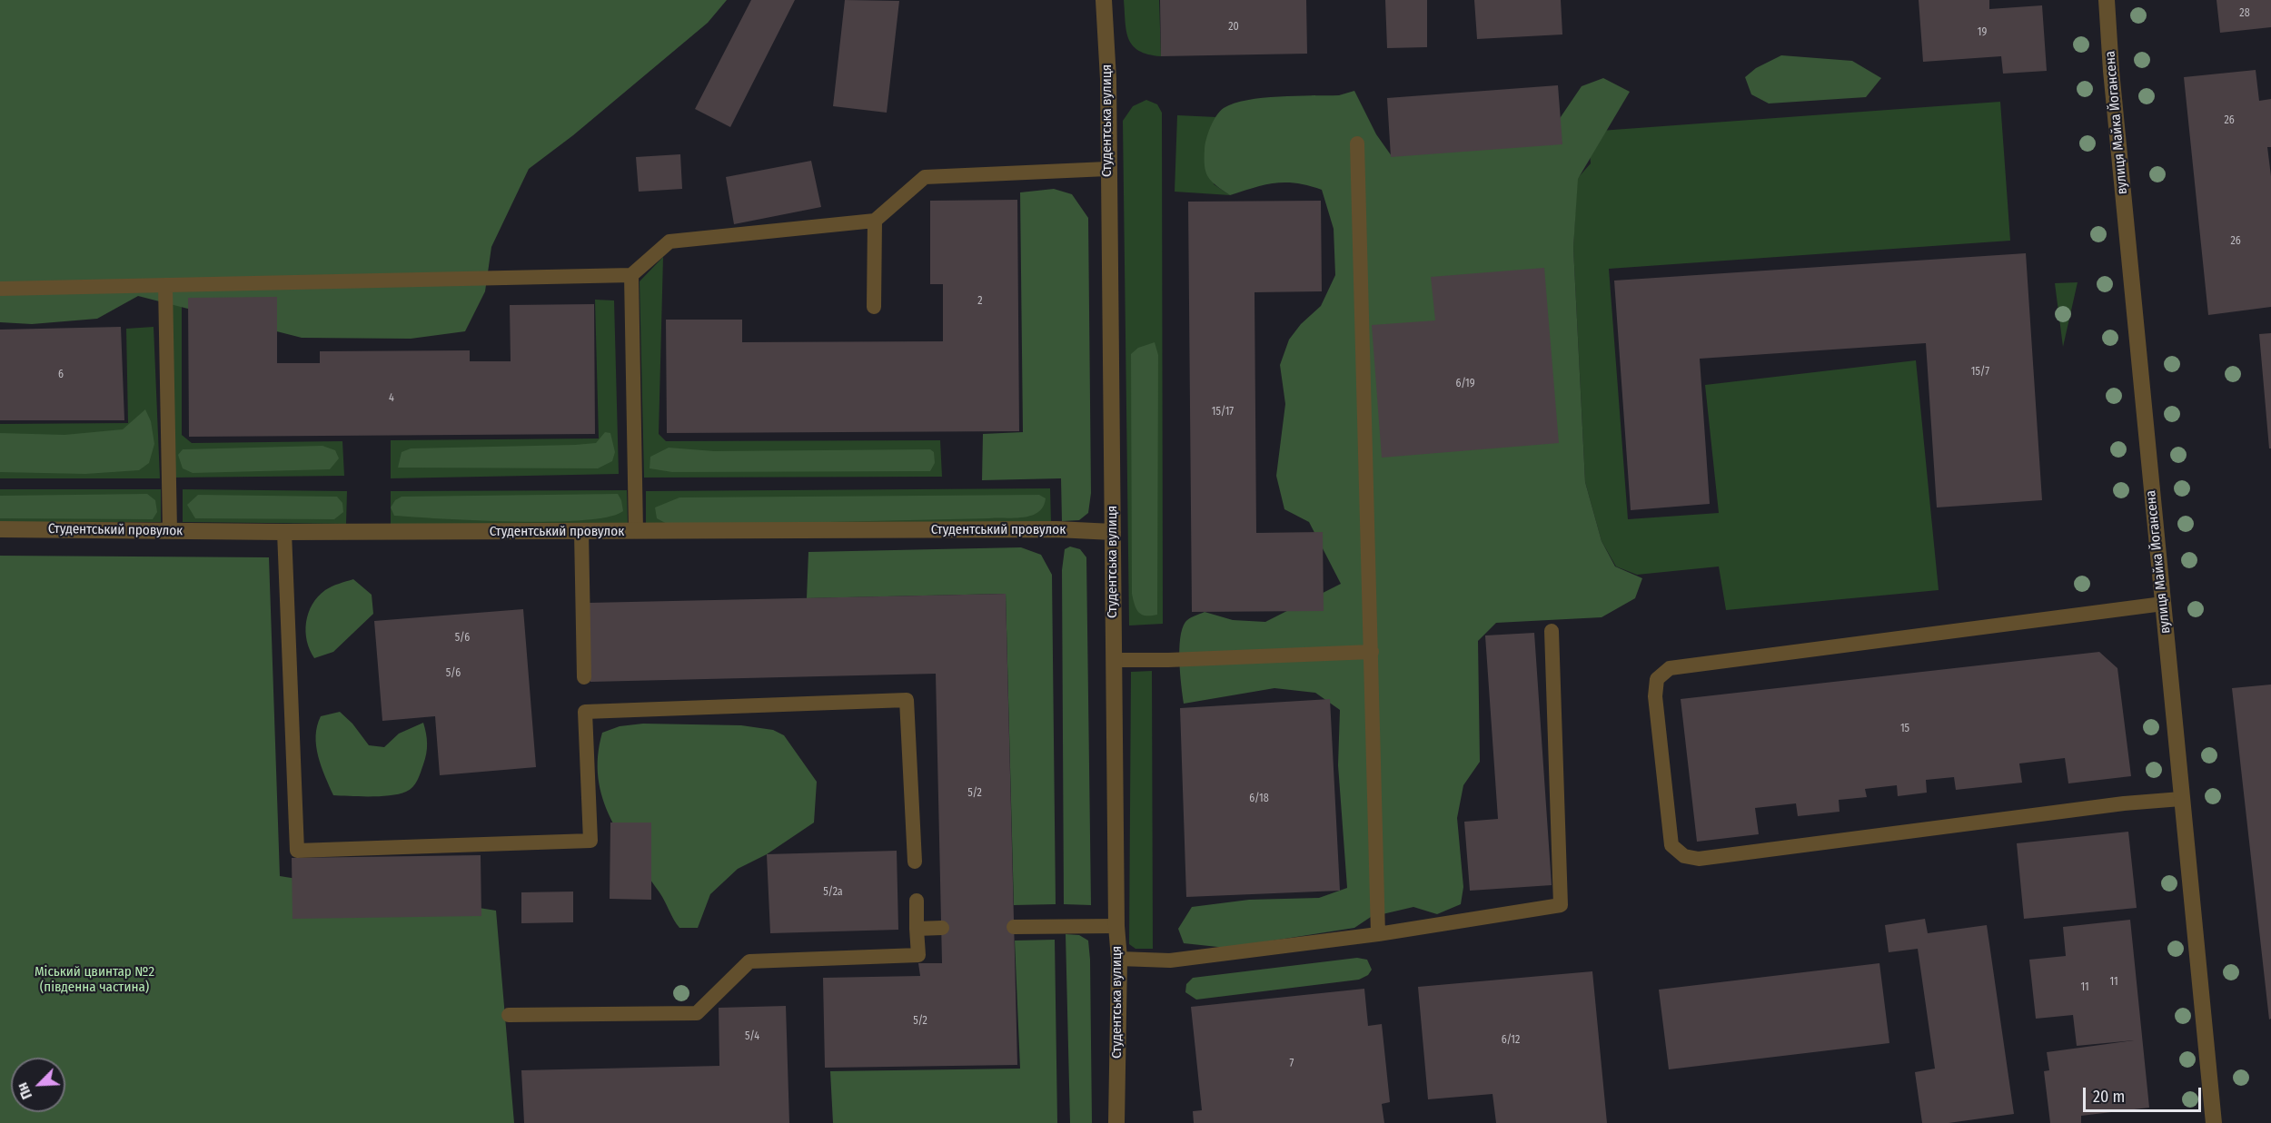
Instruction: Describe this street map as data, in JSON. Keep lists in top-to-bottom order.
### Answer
{
  "streets": {
    "street": ["Студентська вулиця", "вулиця Майка Йогансена", "Студентський провулок"]
  },
  "crossings": [
    ["Студентська вулиця", "Студентський провулок"]
  ],
  "parks": ["Міський цвинтар №2 (південна частина)"],
  "house_numbers": [
    "28",
    "20",
    "19",
    "26",
    "26",
    "2",
    "15/7",
    "6",
    "6/19",
    "4",
    "15/17",
    "5/6",
    "5/6",
    "15",
    "5/2",
    "6/18",
    "5/2а",
    "11",
    "11",
    "5/2",
    "5/4",
    "6/12",
    "7"
  ],
  "scale_bar": "20 m",
  "north": "bottom left"
}
